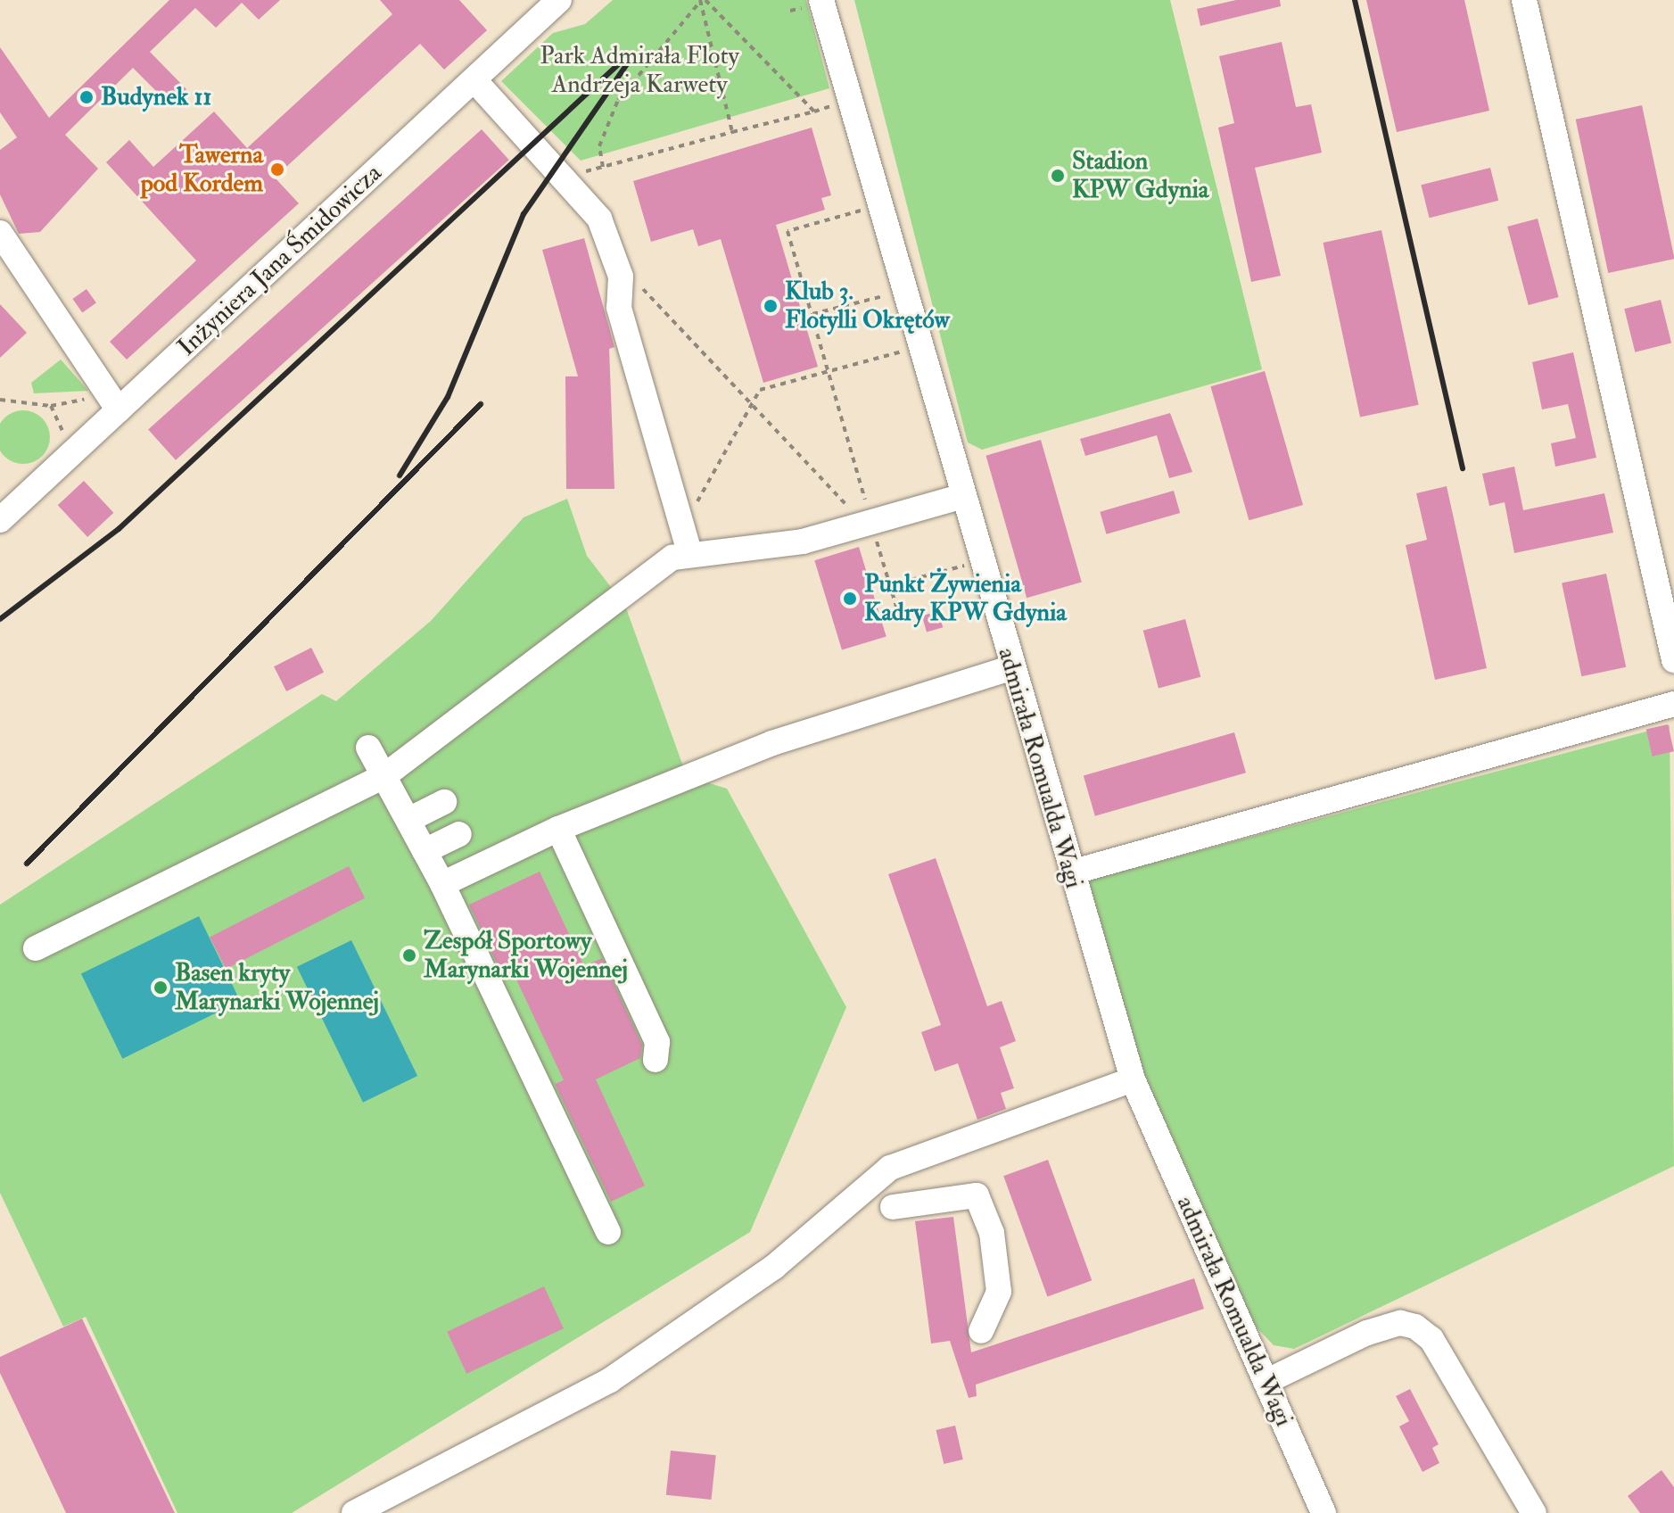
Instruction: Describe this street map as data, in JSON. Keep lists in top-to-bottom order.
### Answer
{
  "streets": {
    "street": ["Inżyniera Jana Śmidowicza", "admirała Romualda Wagi"]
  },
  "parks": ["Park Admirała Floty Andrzeja Karwety"],
  "places": [
    "Budynek 11",
    "Tawerna pod Kordem",
    "Stadion KPW Gdynia",
    "Klub 3. Flotylli Okrętów",
    "Punkt Żywienia Kadry KPW Gdynia",
    "Zespół Sportowy Marynarki Wojennej",
    "Basen kryty Marynarki Wojennej"
  ]
}
